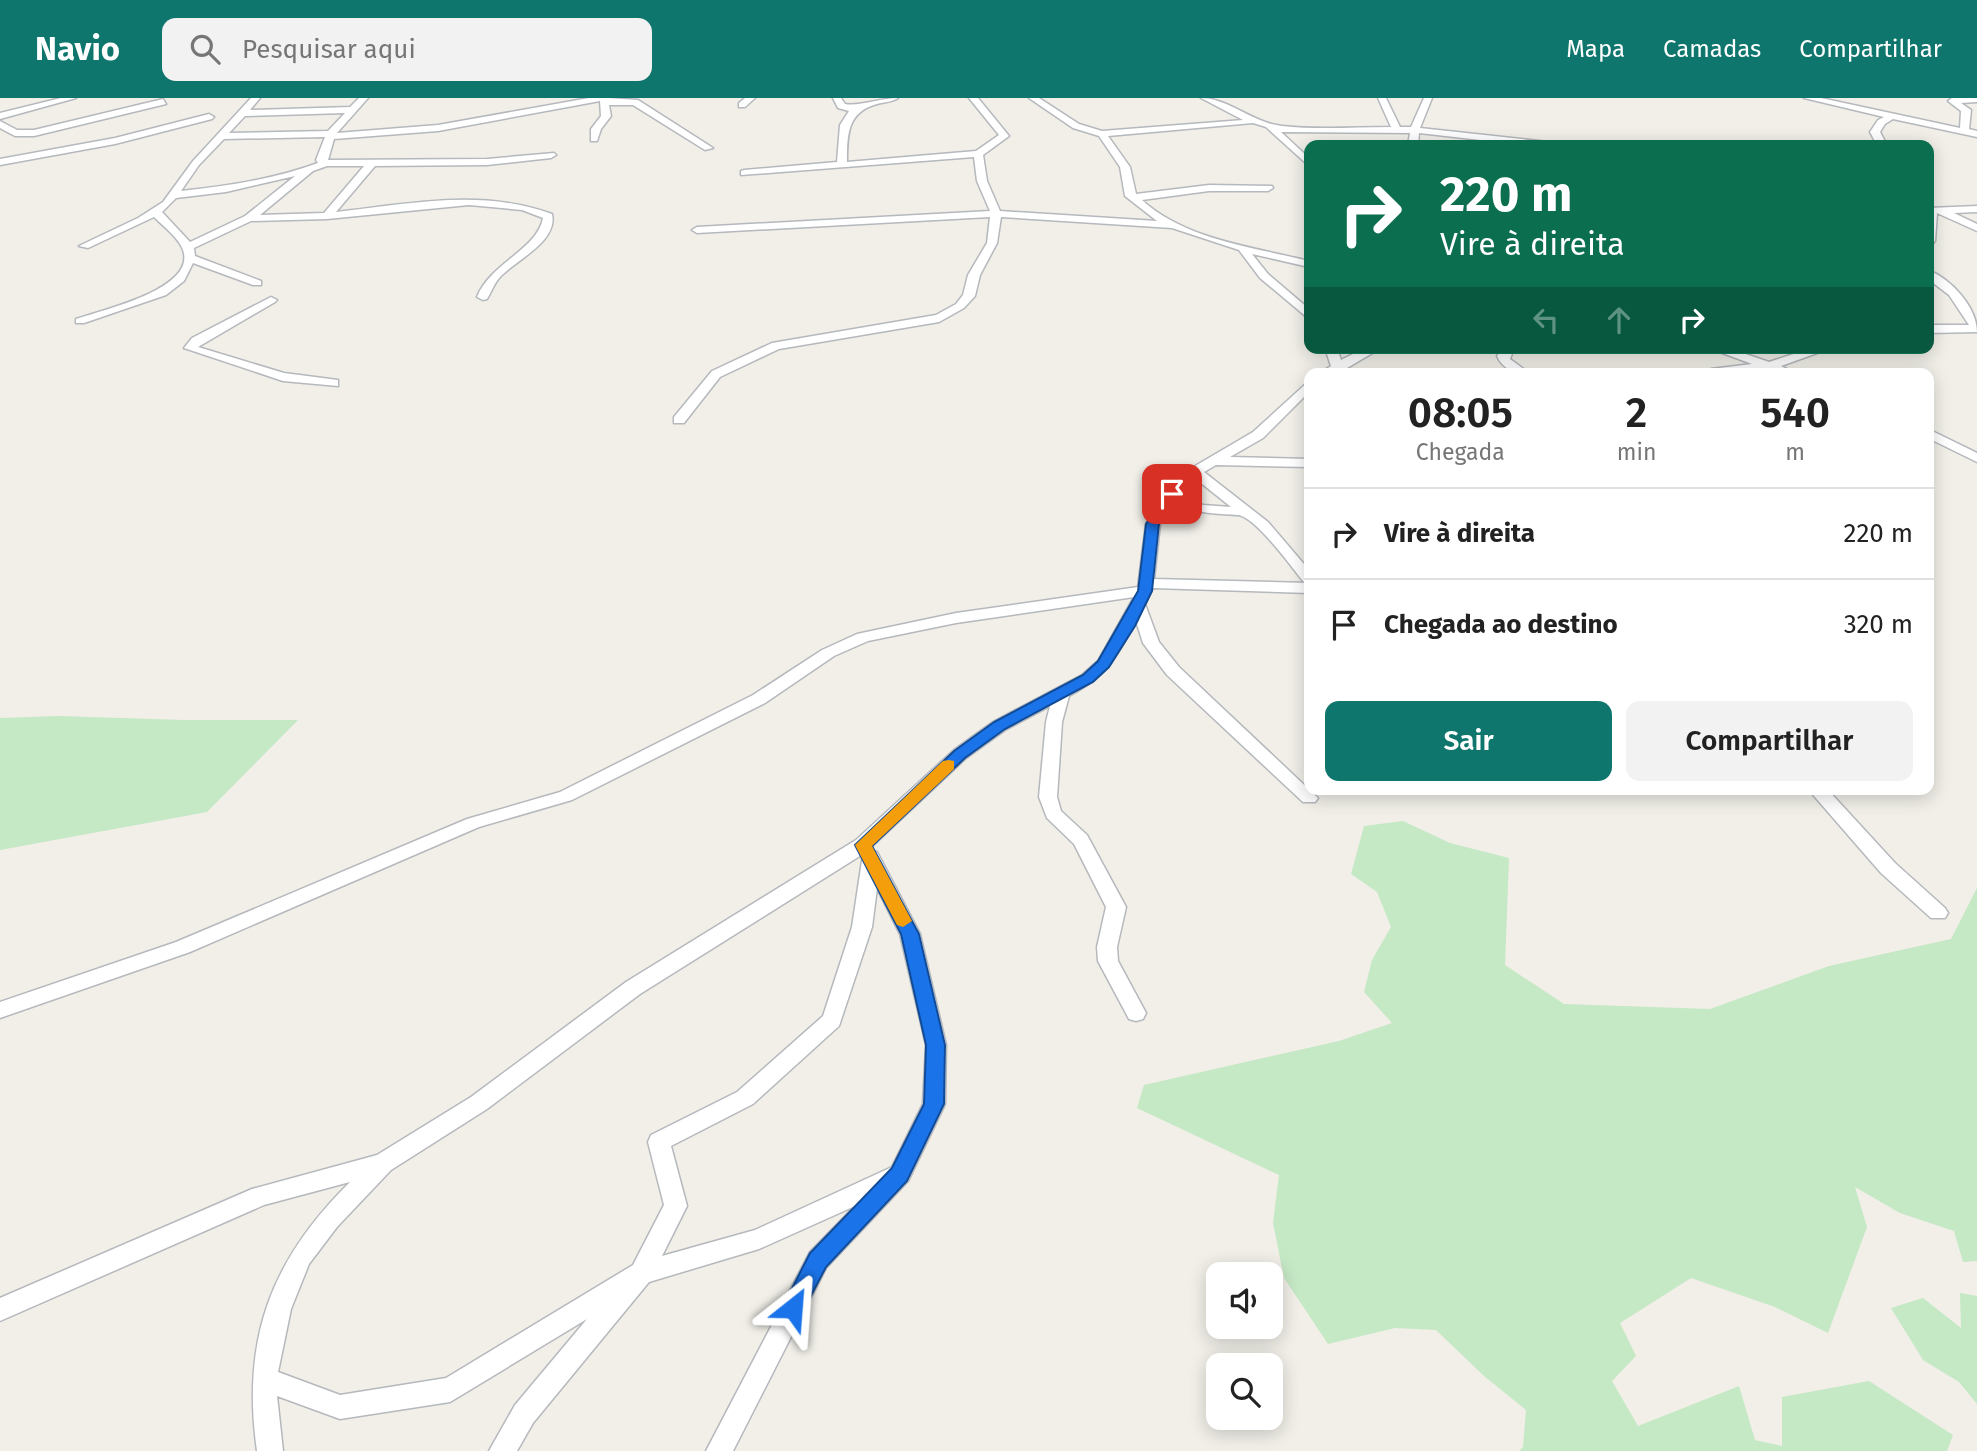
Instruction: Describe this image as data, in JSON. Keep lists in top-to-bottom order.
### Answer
{
  "page": {
    "header": "Navio",
    "search": "Pesquisar aqui",
    "nav": ["Mapa", "Camadas", "Compartilhar"],
    "turn": ["220 m", "Vire à direita"],
    "eta": [
      "08:05",
      "Chegada",
      "2",
      "min",
      "540",
      "m"
    ],
    "list": [
      {
        "name": "Vire à direita",
        "value": "220 m"
      },
      {
        "name": "Chegada ao destino",
        "value": "320 m"
      }
    ],
    "buttons": ["Sair", "Compartilhar"]
  }
}
